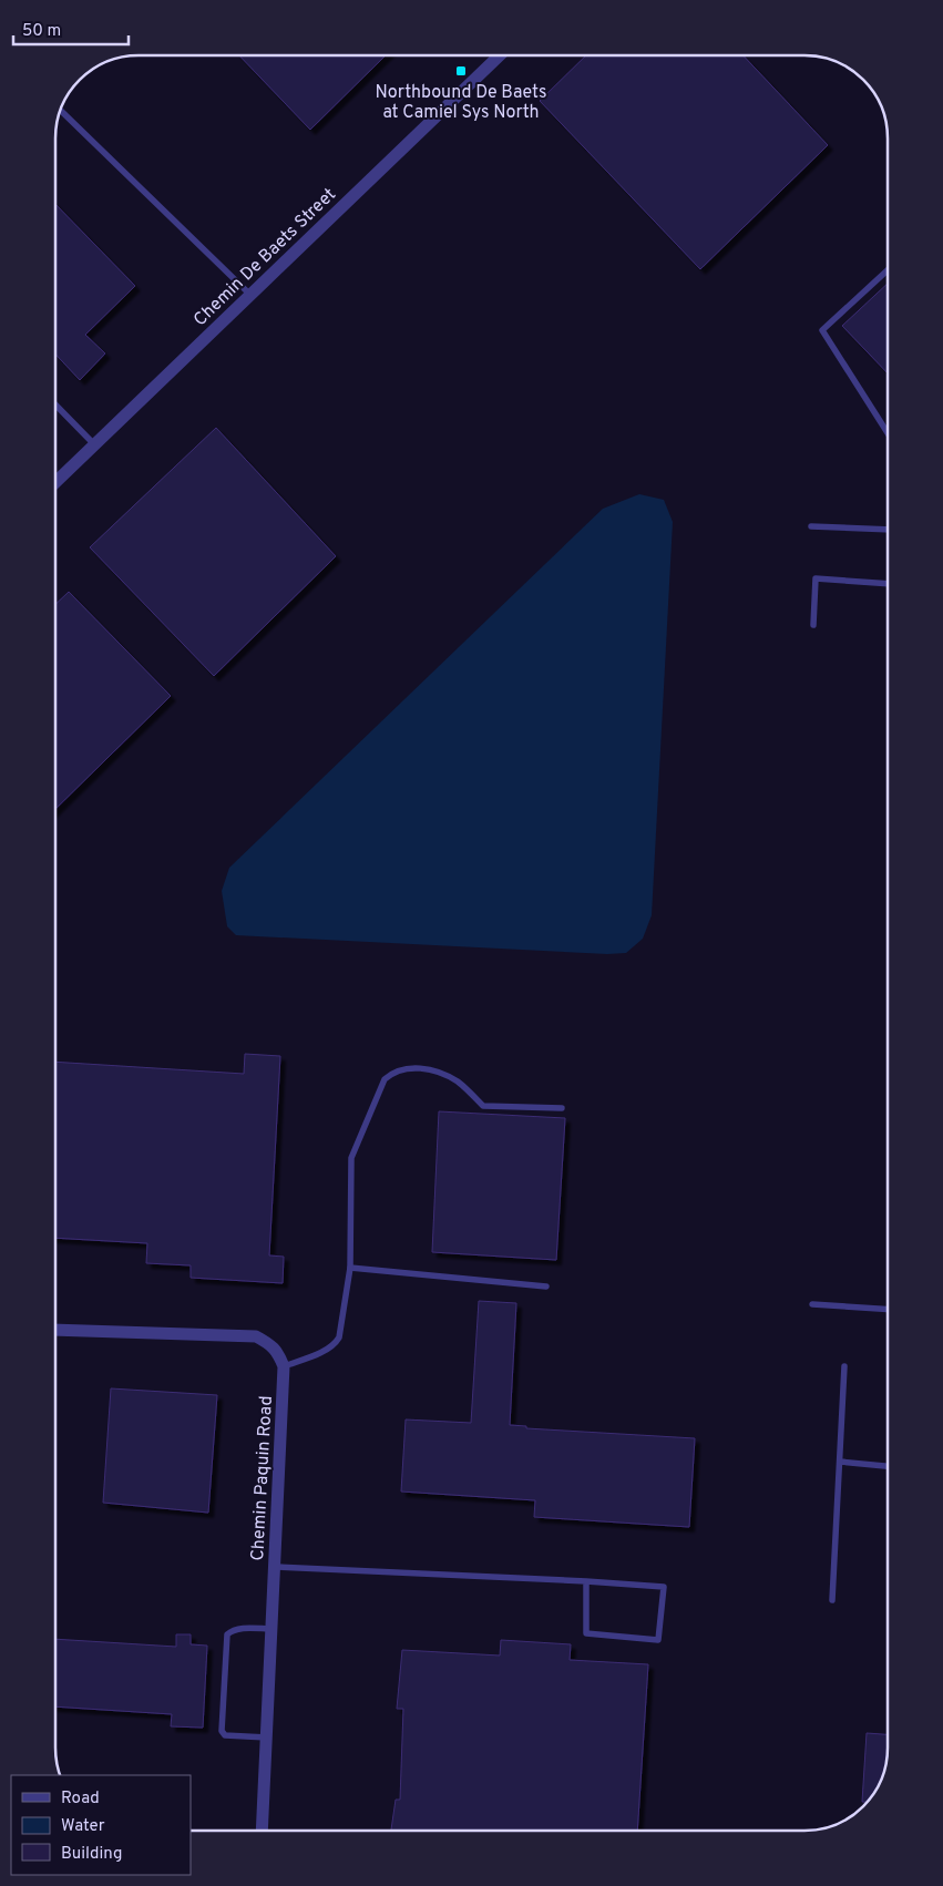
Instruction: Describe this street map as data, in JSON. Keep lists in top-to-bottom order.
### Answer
{
  "streets": {
    "street": ["Chemin De Baets Street", "Chemin Paquin Road"]
  },
  "places": {
    "transit": ["Northbound De Baets at Camiel Sys North"]
  },
  "legend": ["Road", "Water", "Building"],
  "scale_bar": "50 m"
}
